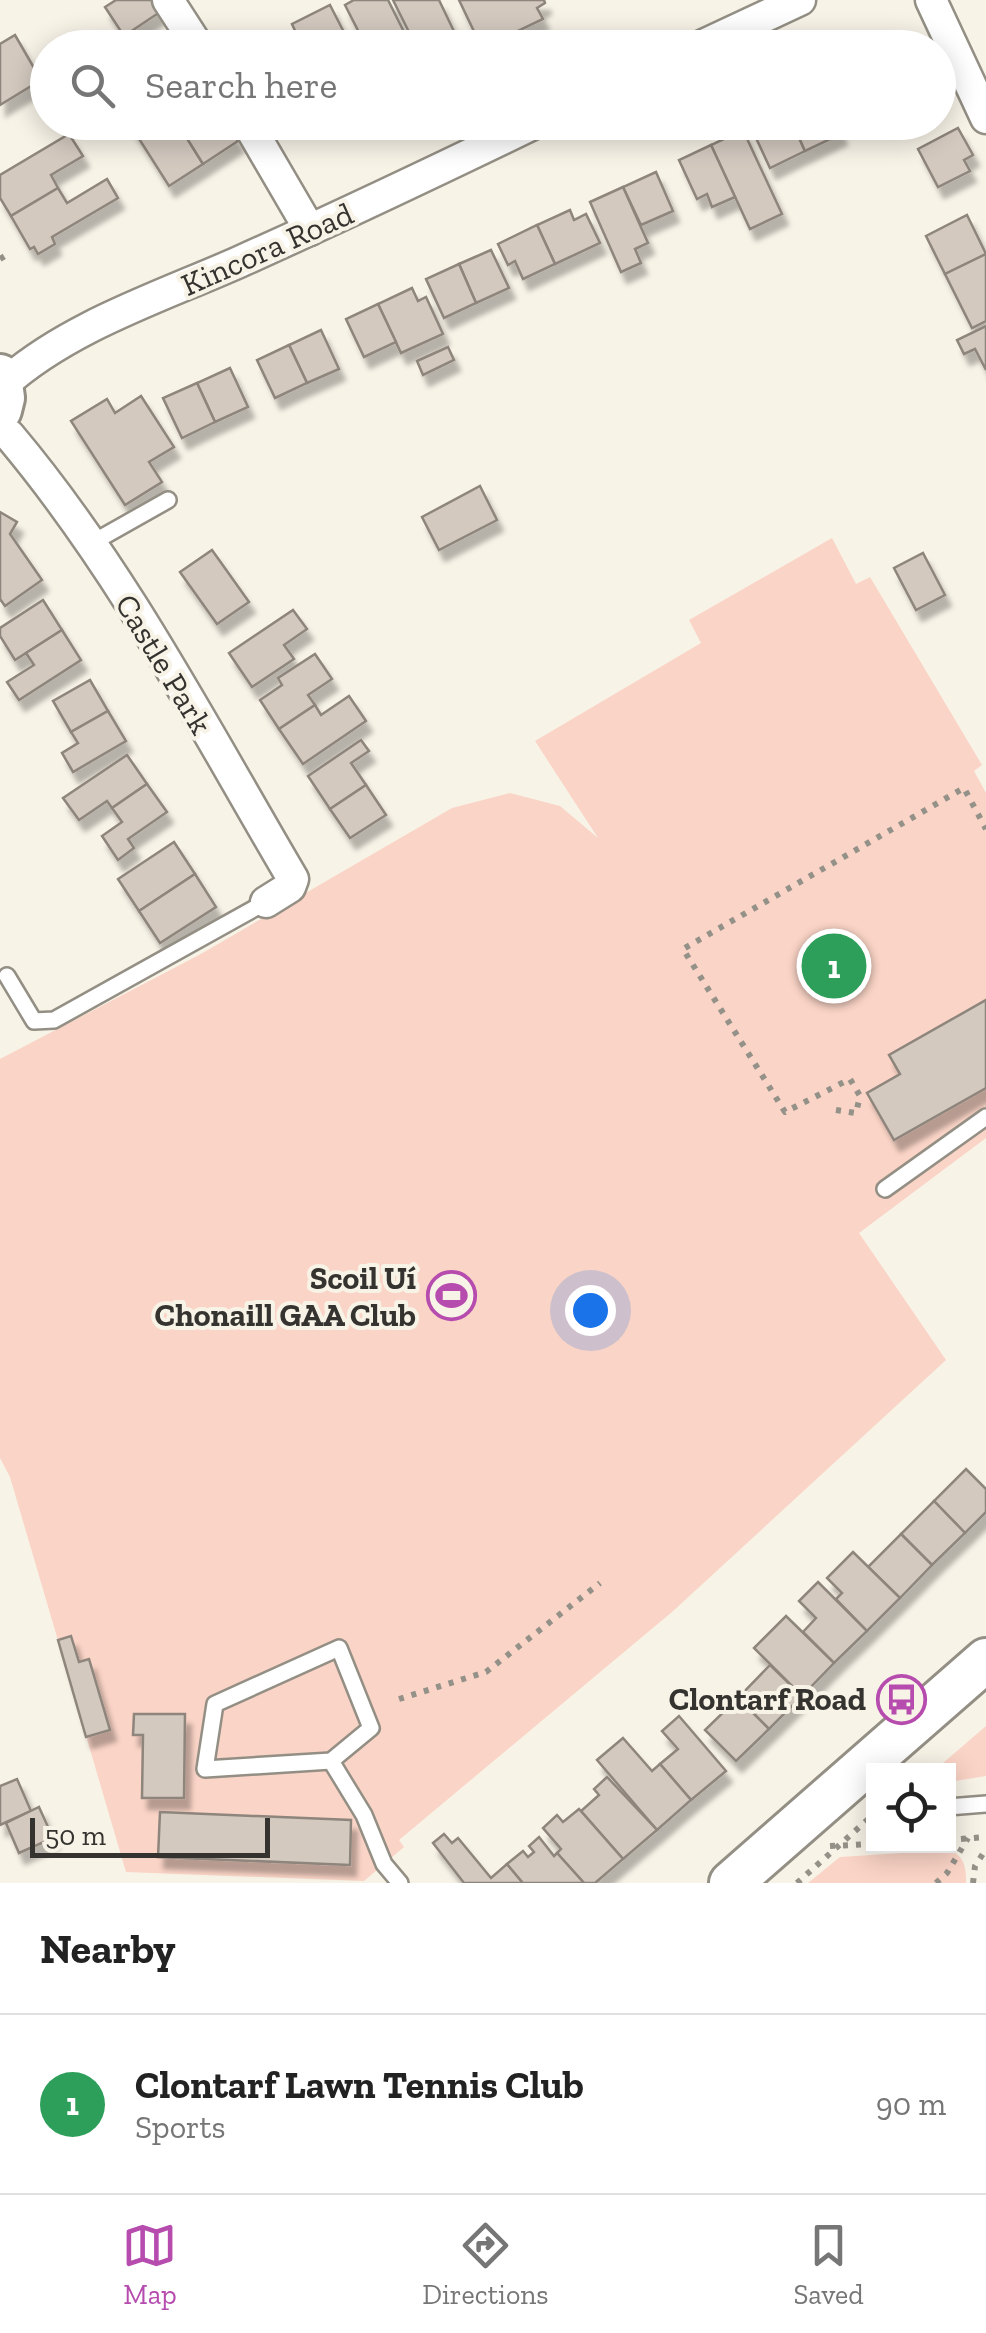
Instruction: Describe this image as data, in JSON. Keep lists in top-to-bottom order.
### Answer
{
  "streets": {
    "street": ["Kincora Road", "Castle Park"]
  },
  "places": {
    "sports": ["Scoil Uí Chonaill GAA Club"],
    "bus stop": ["Clontarf Road"]
  },
  "scale_bar": "50 m",
  "page": {
    "search": "Search here",
    "pins": "1",
    "scale": "50 m",
    "heading": "Nearby",
    "list": [
      {
        "mark": "1",
        "name": "Clontarf Lawn Tennis Club",
        "note": "Sports",
        "value": "90 m"
      }
    ],
    "nav": ["Map", "Directions", "Saved"]
  }
}
